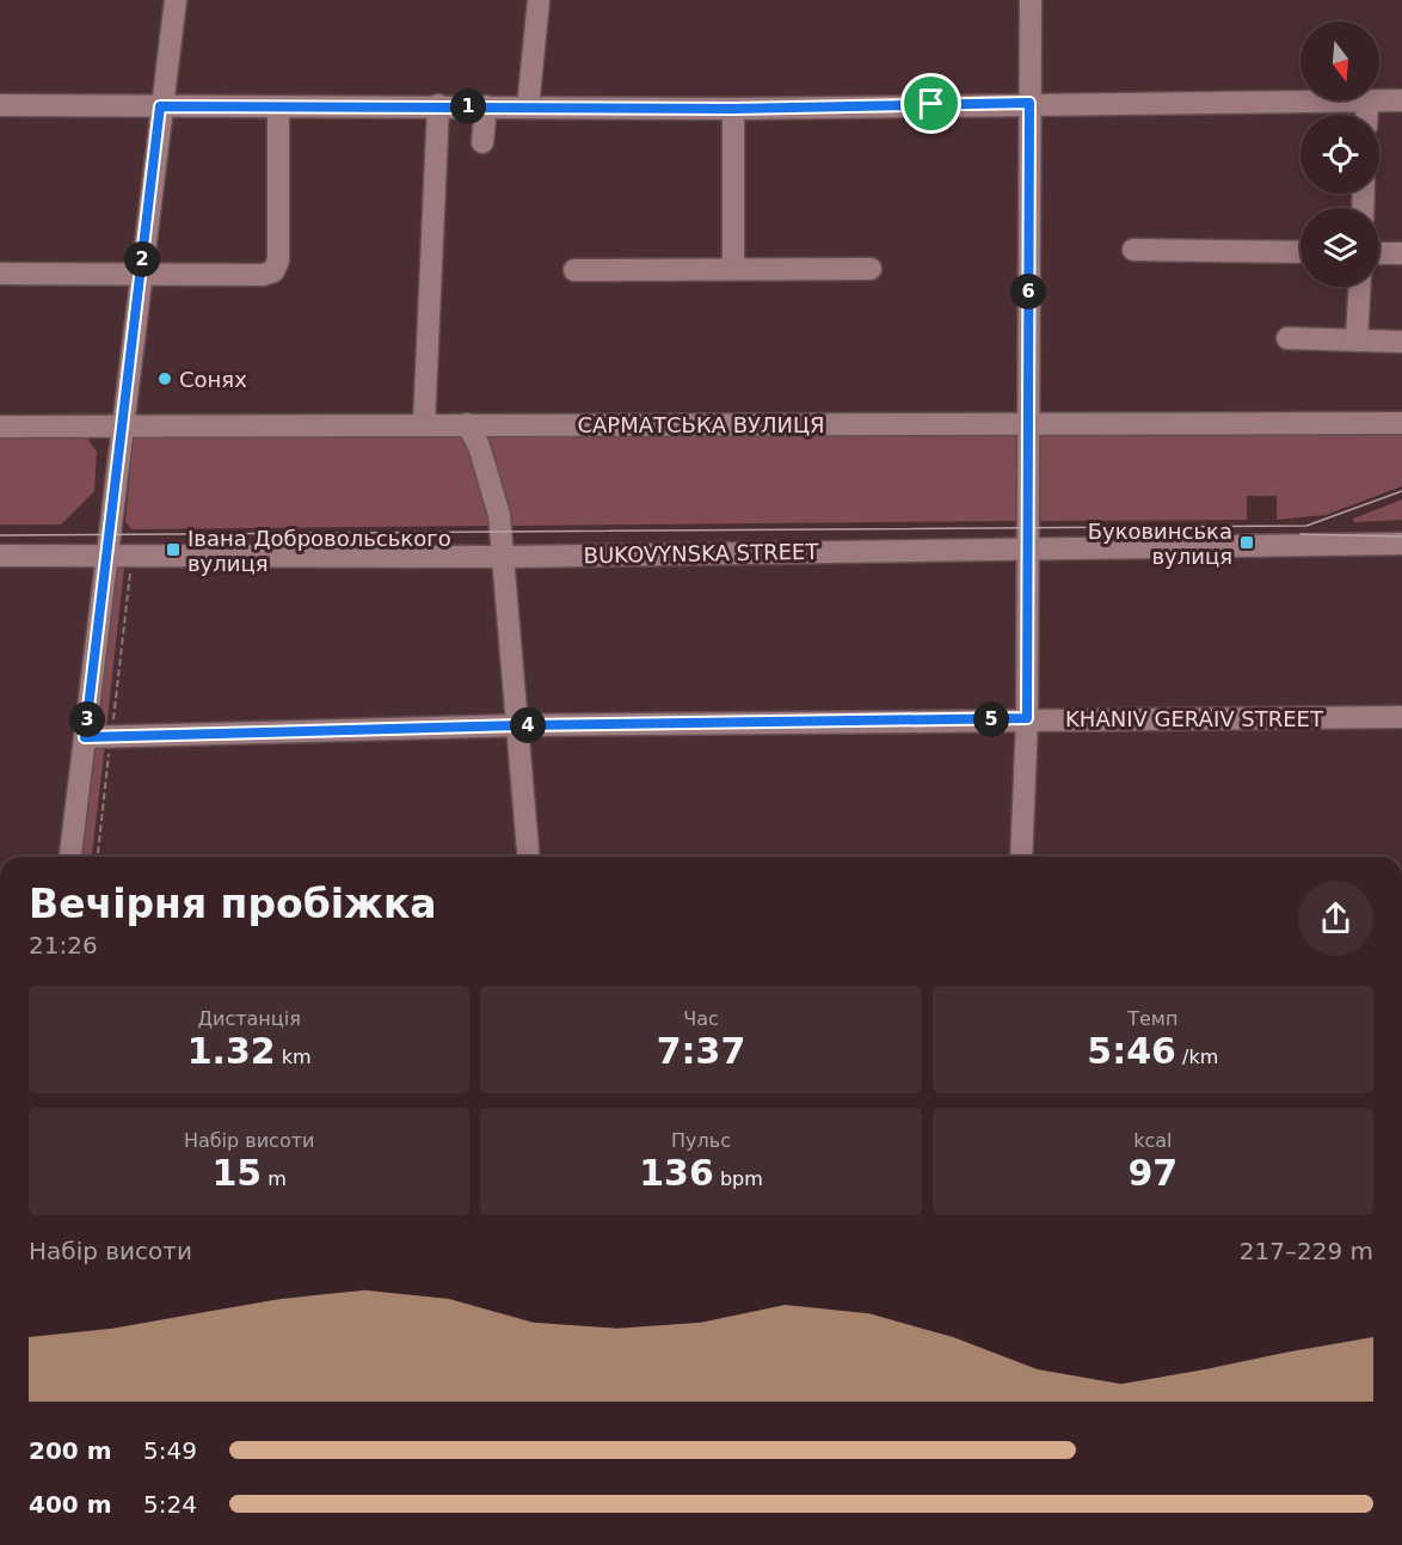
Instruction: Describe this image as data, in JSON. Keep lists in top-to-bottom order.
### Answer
{
  "streets": {
    "street": ["САРМАТСЬКА ВУЛИЦЯ", "BUKOVYNSKA STREET", "KHANIV GERAIV STREET"]
  },
  "places": {
    "other": ["Сонях"],
    "transit": ["Буковинська вулиця", "Івана Добровольського вулиця"]
  },
  "north": "bottom",
  "page": {
    "pins": [
      "1",
      "2",
      "6",
      "3",
      "5",
      "4"
    ],
    "heading": ["Вечірня пробіжка", "21:26"],
    "stats": [
      ["Дистанція", "1.32 km"],
      ["Час", "7:37"],
      ["Темп", "5:46 /km"],
      ["Набір висоти", "15 m"],
      ["Пульс", "136 bpm"],
      ["kcal", "97"]
    ],
    "chart": ["Набір висоти", "217–229 m"],
    "list": [
      {
        "name": "200 m",
        "note": "5:49"
      },
      {
        "name": "400 m",
        "note": "5:24"
      }
    ]
  }
}
